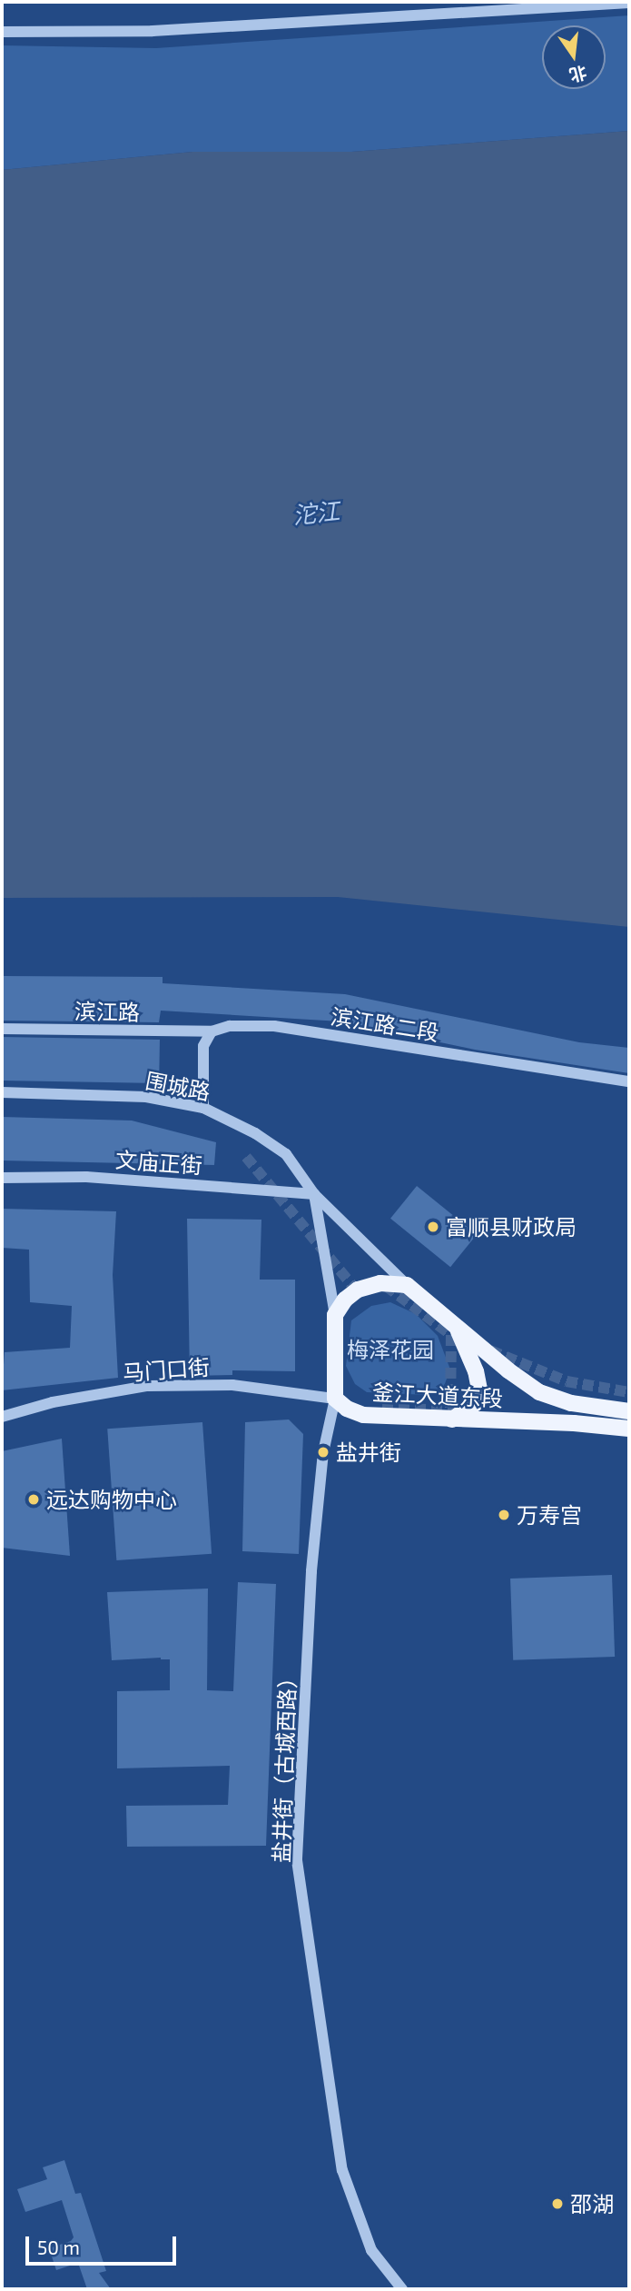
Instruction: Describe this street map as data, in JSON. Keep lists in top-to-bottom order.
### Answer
{
  "streets": {
    "main road": ["釜江大道东段"],
    "street": [
      "滨江路",
      "滨江路二段",
      "围城路",
      "文庙正街",
      "马门口街",
      "盐井街（古城西路）"
    ]
  },
  "crossings": [
    ["滨江路", "滨江路二段"],
    ["围城路", "文庙正街"],
    ["马门口街", "釜江大道东段"],
    ["马门口街", "盐井街（古城西路）"],
    ["釜江大道东段", "盐井街（古城西路）"]
  ],
  "water": ["沱江"],
  "parks": ["梅泽花园"],
  "places": [
    "富顺县财政局",
    "盐井街",
    "远达购物中心",
    "万寿宫",
    "邵湖"
  ],
  "scale_bar": "50 m",
  "north": "bottom"
}
